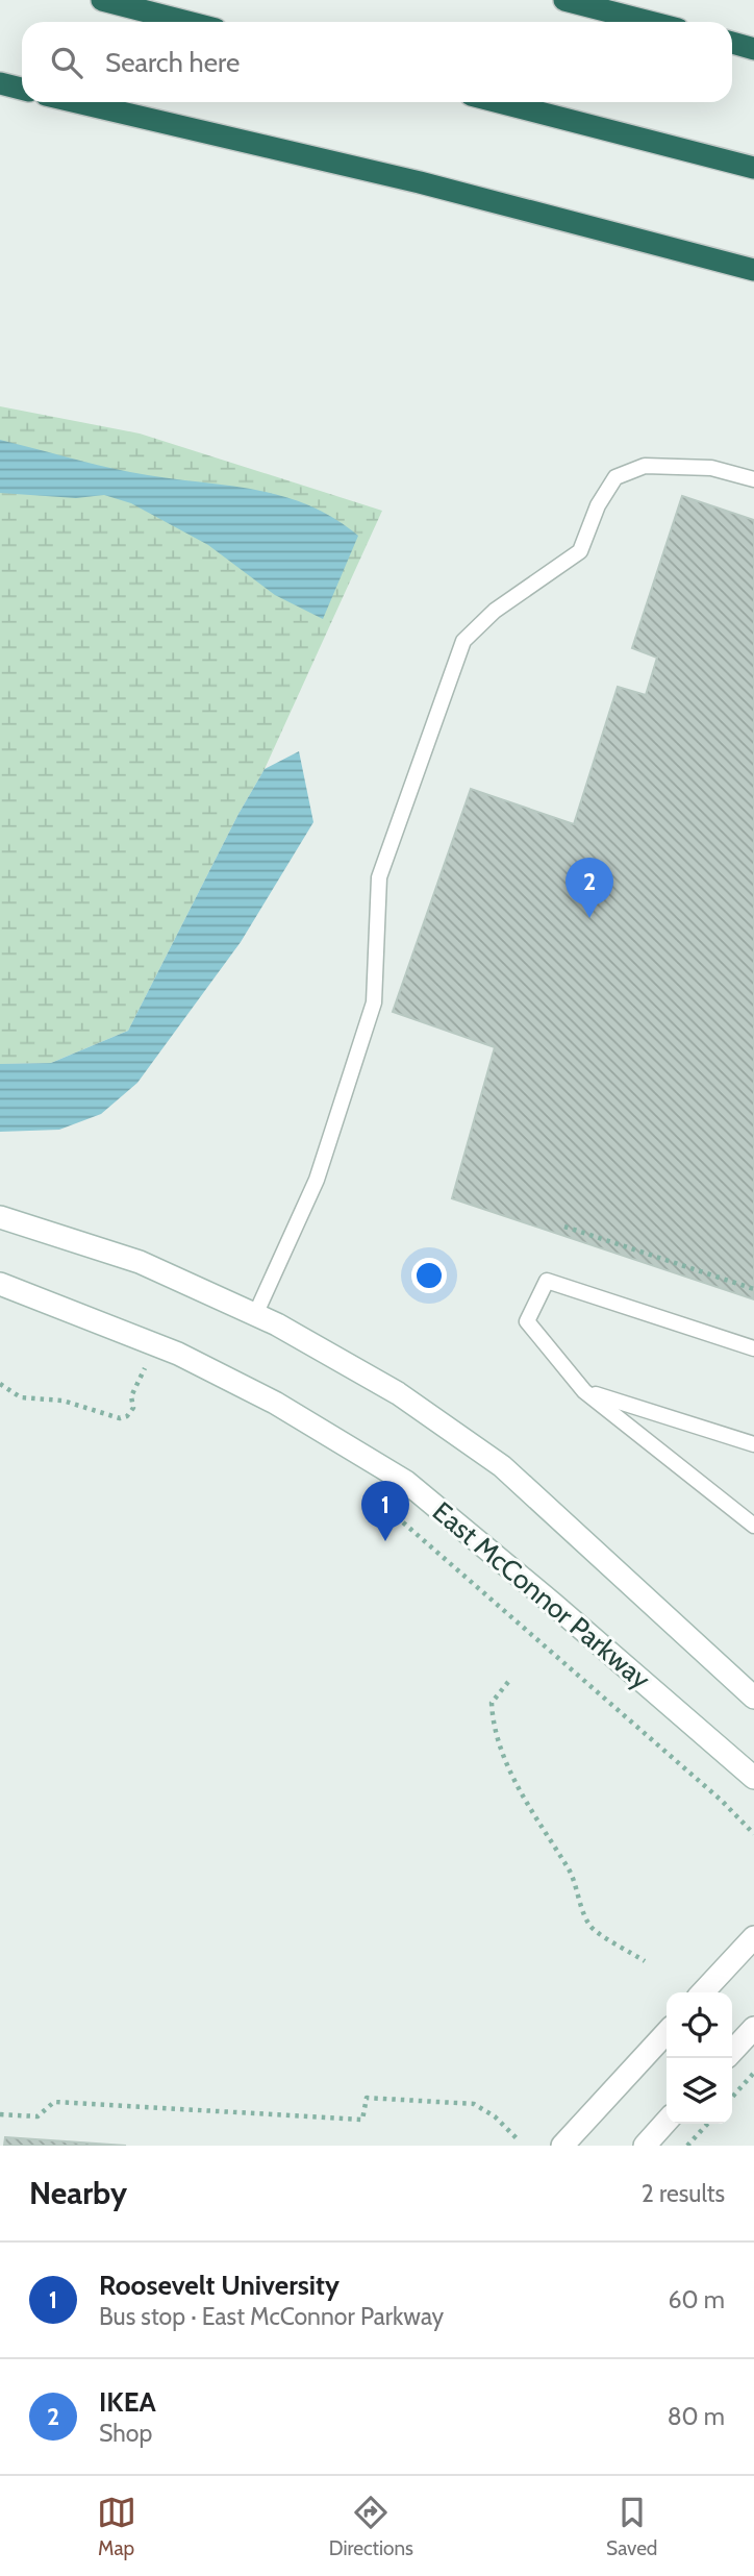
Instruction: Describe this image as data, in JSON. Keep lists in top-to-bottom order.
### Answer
{
  "streets": {
    "street": ["East McConnor Parkway"]
  },
  "page": {
    "search": "Search here",
    "pins": ["2", "1"],
    "heading": ["Nearby", "2 results"],
    "list": [
      {
        "mark": "1",
        "name": "Roosevelt University",
        "note": "Bus stop · East McConnor Parkway",
        "value": "60 m"
      },
      {
        "mark": "2",
        "name": "IKEA",
        "note": "Shop",
        "value": "80 m"
      }
    ],
    "nav": ["Map", "Directions", "Saved"]
  }
}
